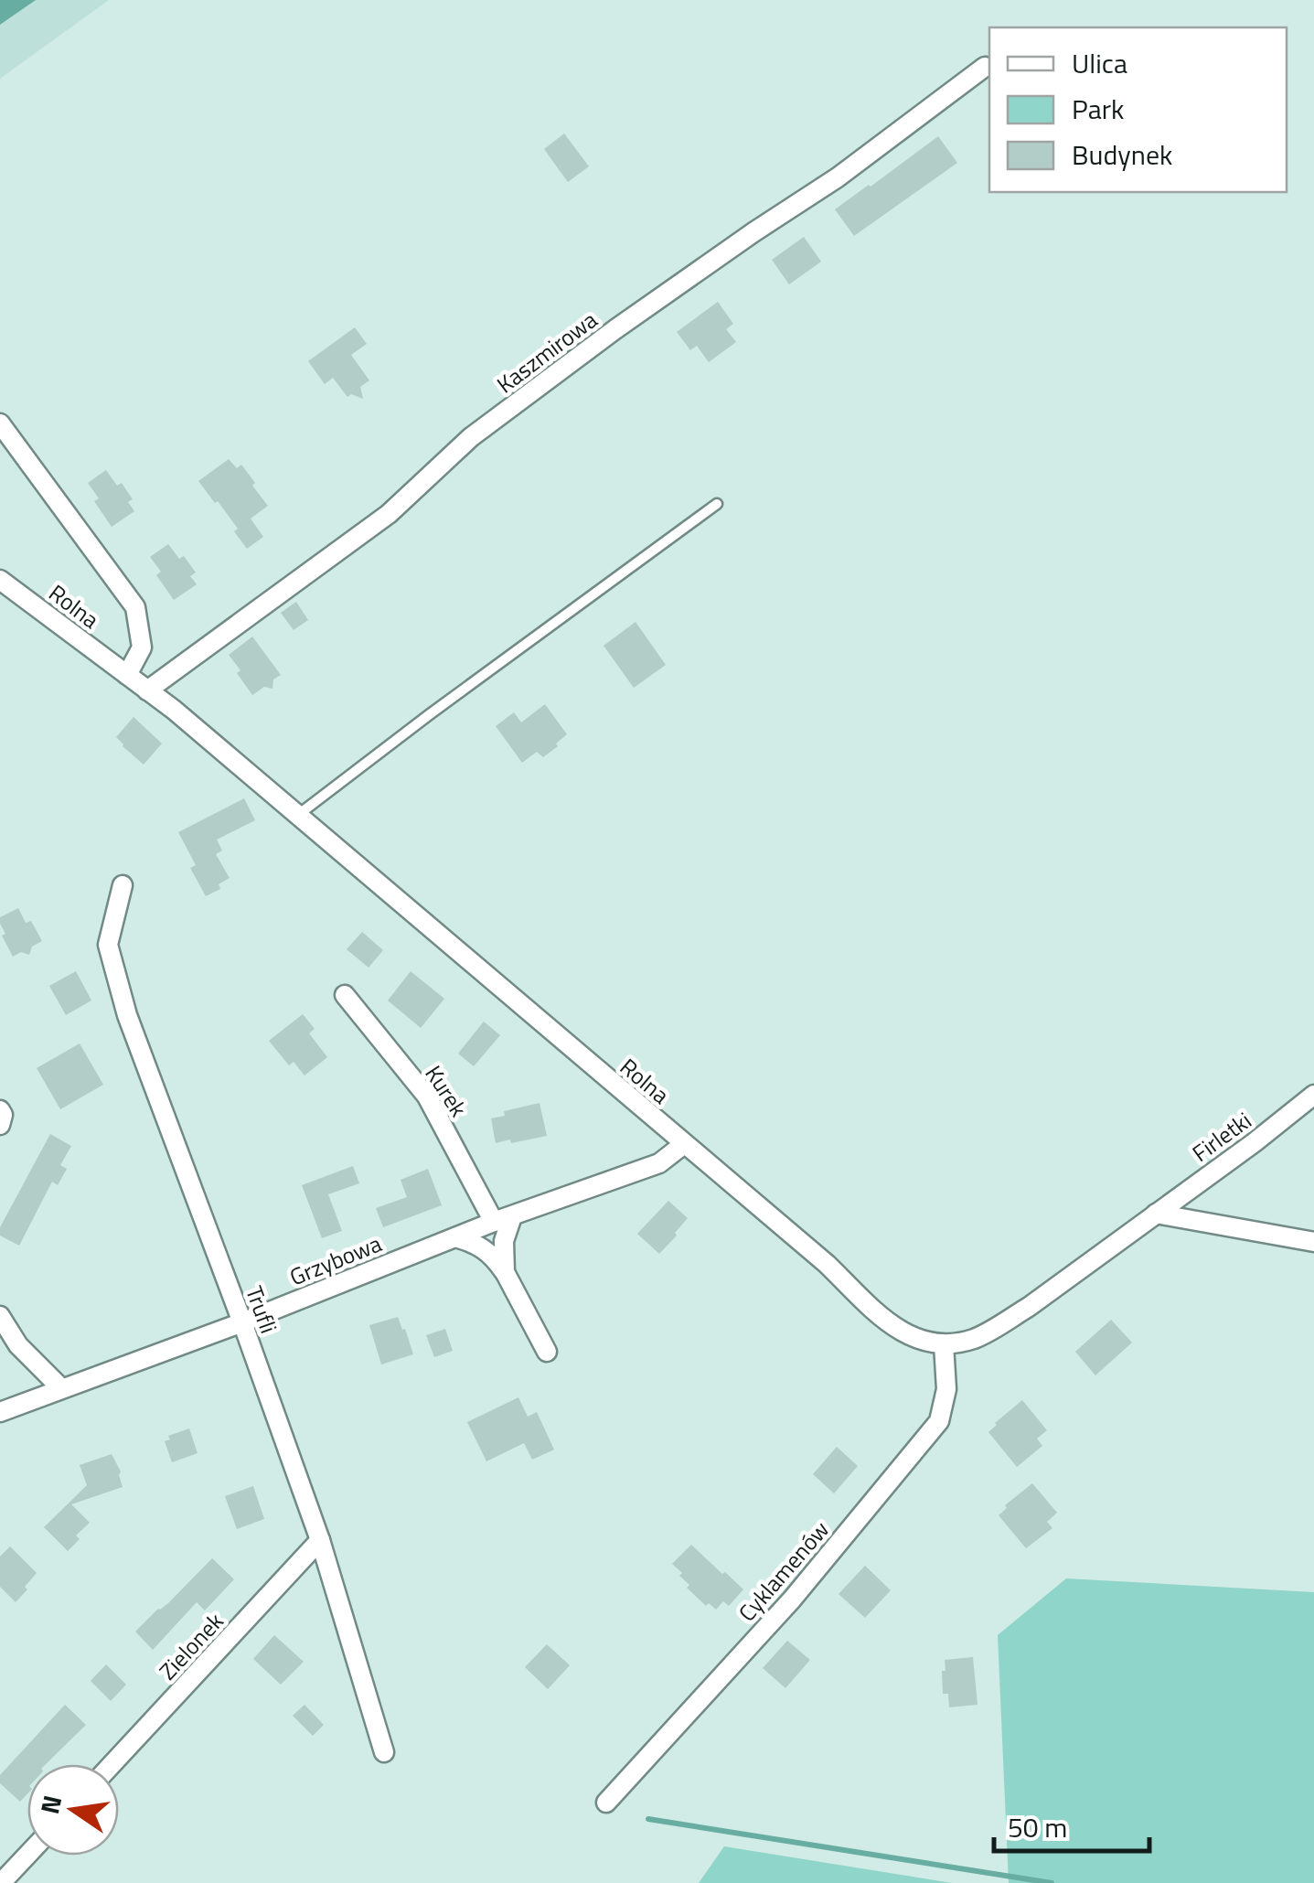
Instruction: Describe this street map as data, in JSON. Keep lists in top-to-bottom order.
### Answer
{
  "streets": {
    "street": [
      "Kaszmirowa",
      "Rolna",
      "Kurek",
      "Firletki",
      "Grzybowa",
      "Trufli",
      "Cyklamenów",
      "Zielonek"
    ]
  },
  "crossings": [
    ["Kaszmirowa", "Rolna"],
    ["Rolna", "Grzybowa"],
    ["Rolna", "Cyklamenów"],
    ["Kurek", "Grzybowa"],
    ["Grzybowa", "Trufli"],
    ["Trufli", "Zielonek"]
  ],
  "legend": ["Ulica", "Park", "Budynek"],
  "scale_bar": "50 m",
  "north": "left"
}
